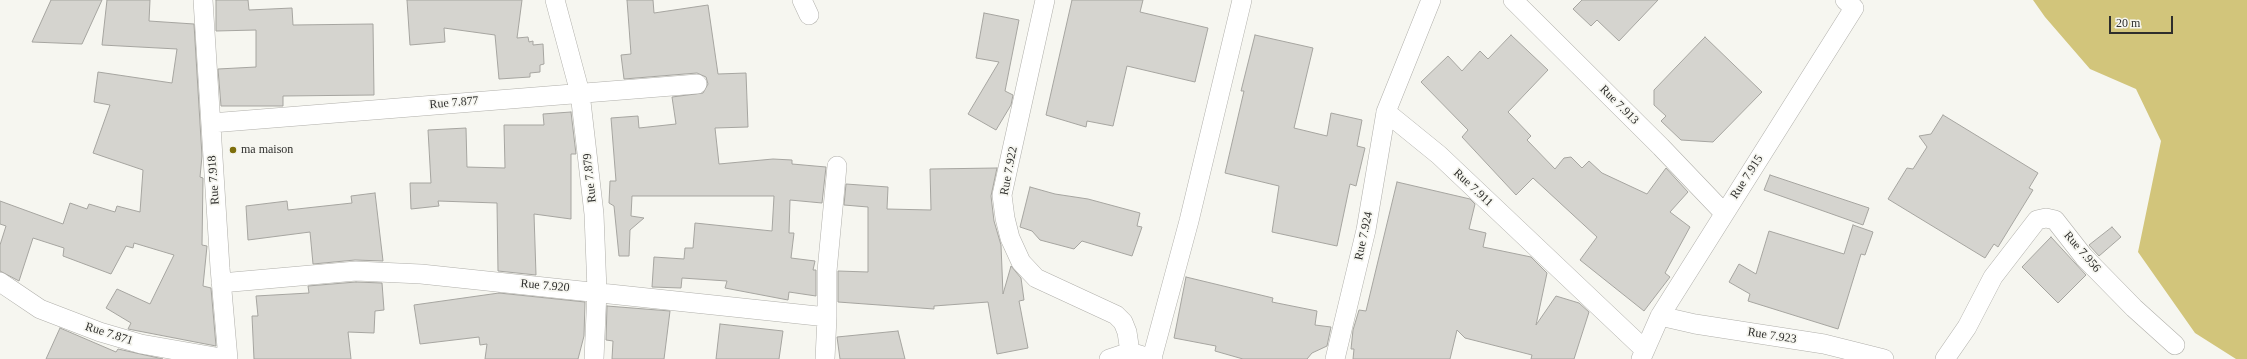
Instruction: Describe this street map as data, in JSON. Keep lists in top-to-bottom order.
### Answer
{
  "streets": {
    "street": [
      "Rue 7.877",
      "Rue 7.913",
      "Rue 7.922",
      "Rue 7.915",
      "Rue 7.879",
      "Rue 7.918",
      "Rue 7.911",
      "Rue 7.924",
      "Rue 7.956",
      "Rue 7.920",
      "Rue 7.871",
      "Rue 7.923"
    ]
  },
  "crossings": [
    ["Rue 7.877", "Rue 7.879"],
    ["Rue 7.877", "Rue 7.918"],
    ["Rue 7.913", "Rue 7.915"],
    ["Rue 7.915", "Rue 7.911"],
    ["Rue 7.915", "Rue 7.923"],
    ["Rue 7.879", "Rue 7.920"],
    ["Rue 7.918", "Rue 7.920"],
    ["Rue 7.918", "Rue 7.871"],
    ["Rue 7.911", "Rue 7.924"]
  ],
  "places": ["ma maison"],
  "scale_bar": "20 m"
}
